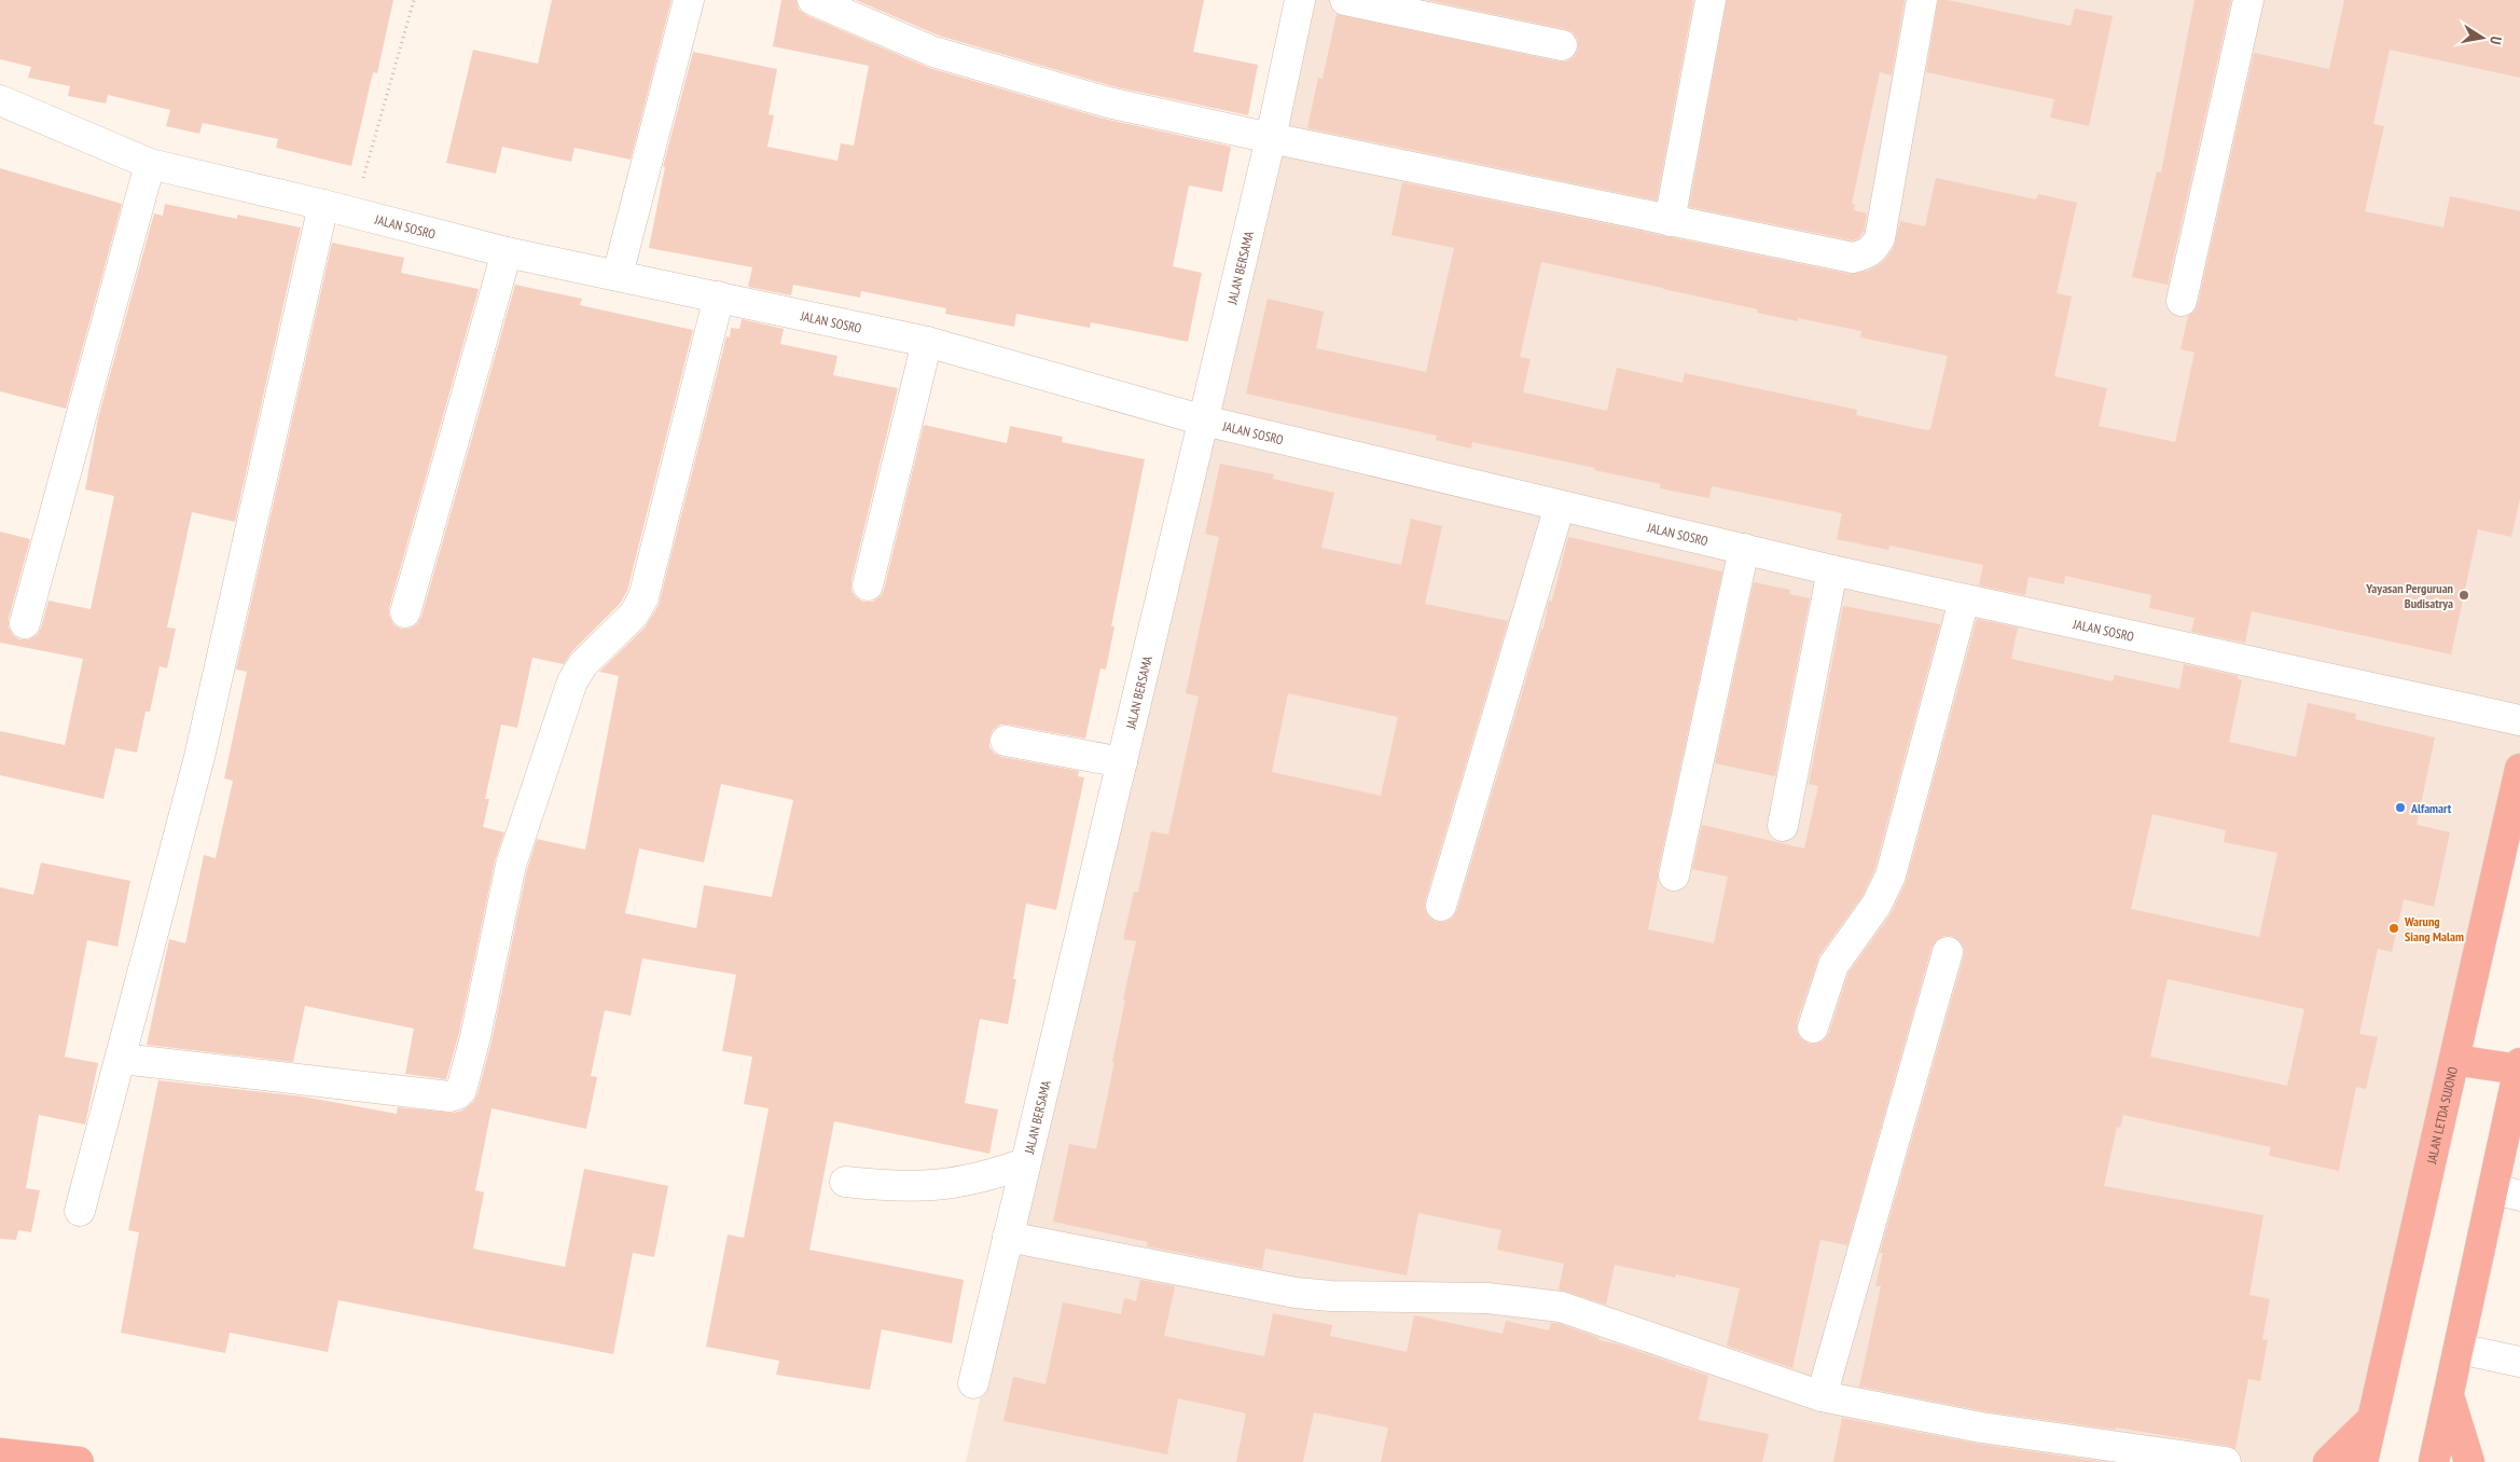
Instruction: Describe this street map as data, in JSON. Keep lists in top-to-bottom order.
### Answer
{
  "streets": {
    "highway": ["JALAN LETDA SUJONO"],
    "street": ["JALAN SOSRO", "JALAN BERSAMA"]
  },
  "crossings": [
    ["JALAN SOSRO", "JALAN BERSAMA"]
  ],
  "places": ["Yayasan Perguruan Budisatrya", "Alfamart", "Warung Siang Malam"],
  "north": "right"
}
